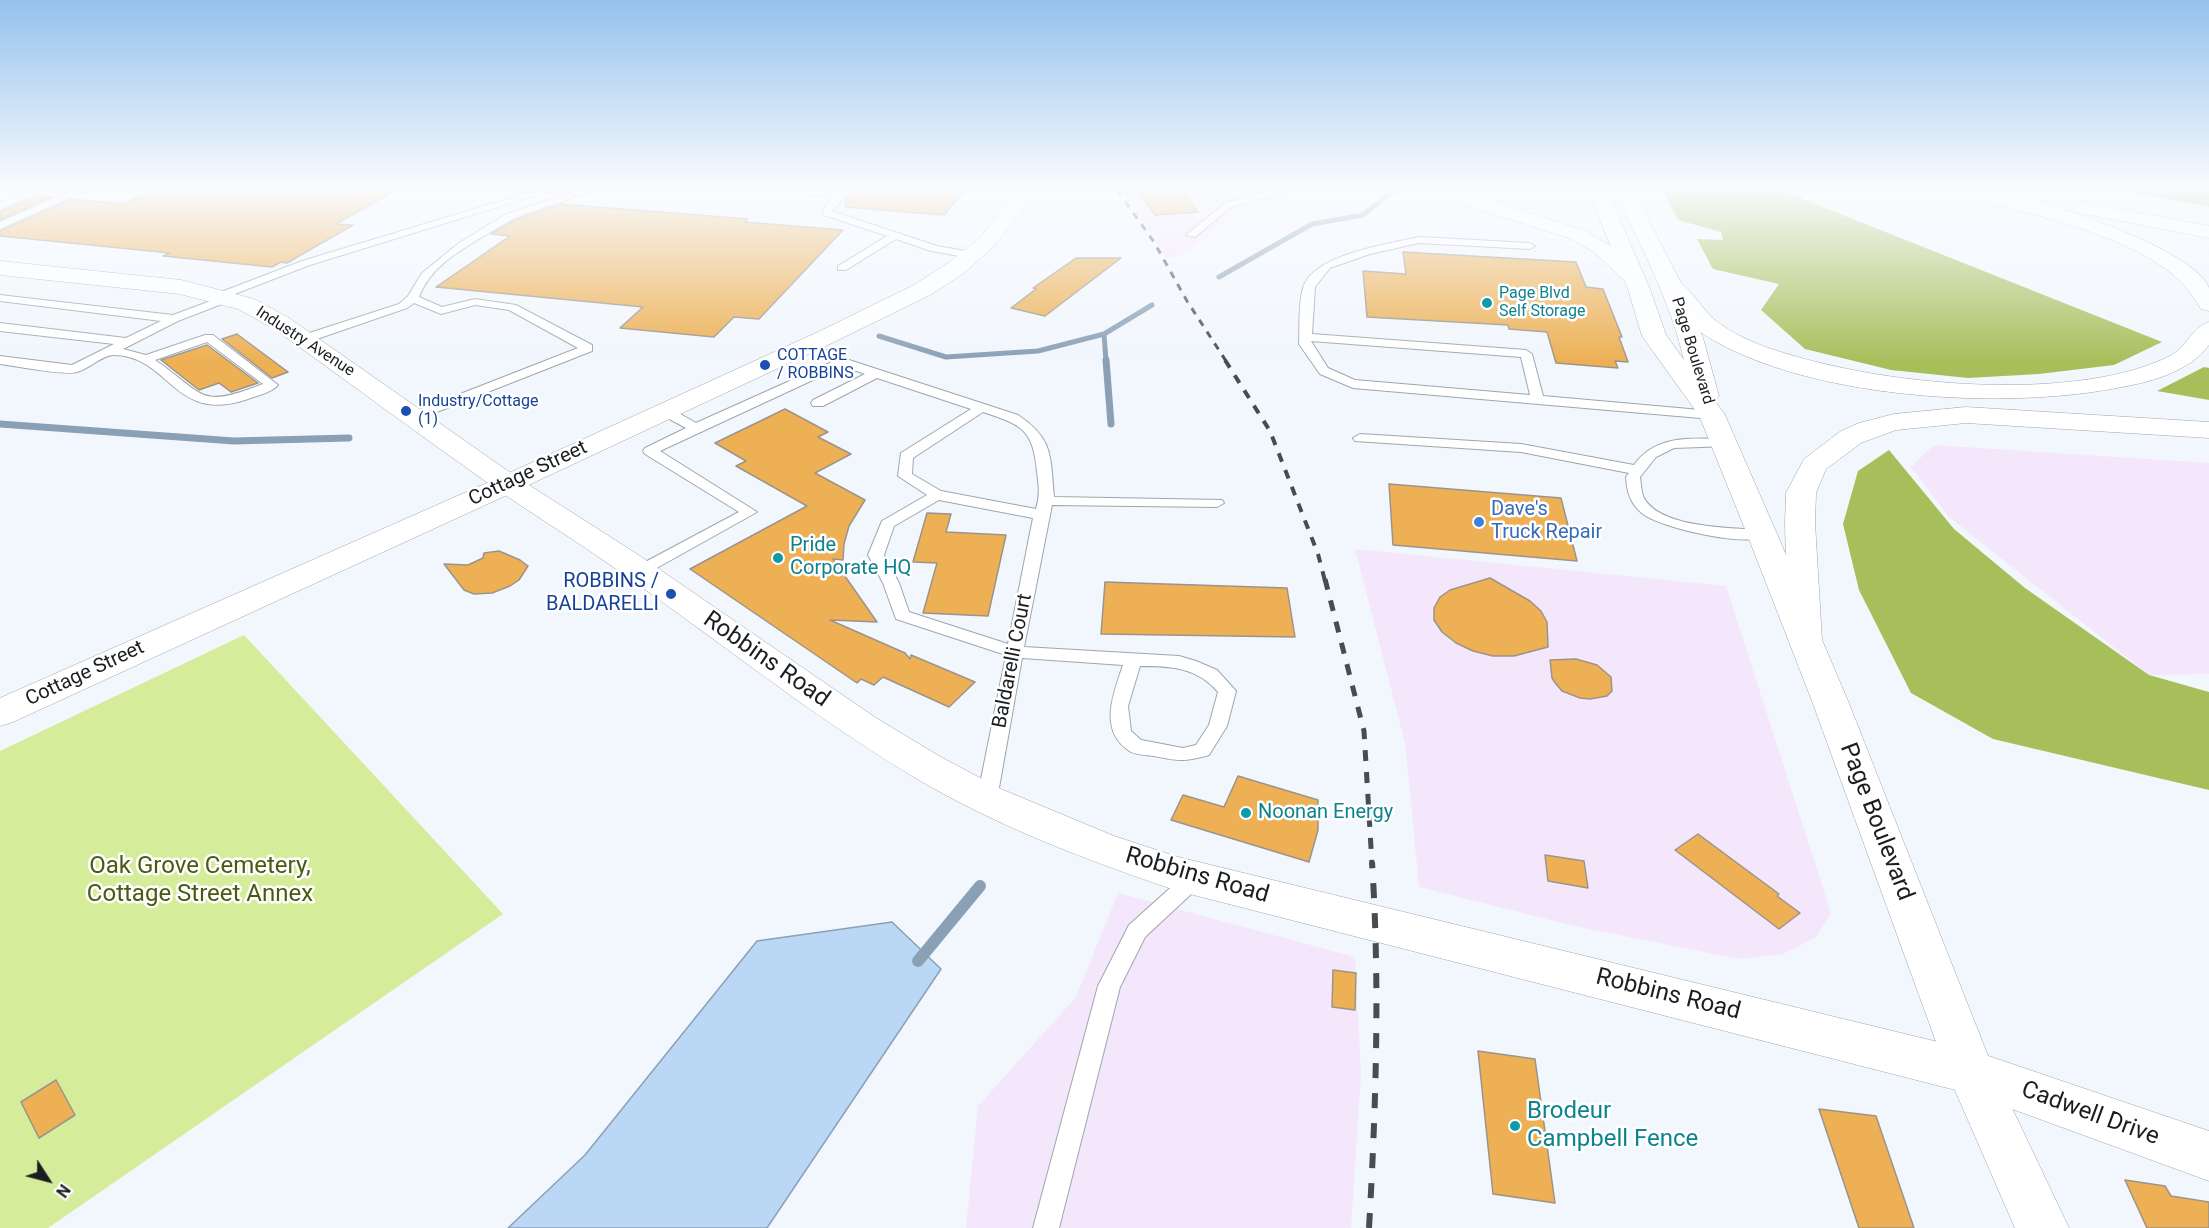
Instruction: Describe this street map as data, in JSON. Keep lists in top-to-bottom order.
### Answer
{
  "streets": {
    "main road": [
      "Industry Avenue",
      "Page Boulevard",
      "Cottage Street",
      "Robbins Road",
      "Cadwell Drive"
    ],
    "lane": ["Baldarelli Court"]
  },
  "crossings": [
    ["Industry Avenue", "Cottage Street"],
    ["Industry Avenue", "Robbins Road"],
    ["Page Boulevard", "Robbins Road"],
    ["Page Boulevard", "Cadwell Drive"],
    ["Cottage Street", "Robbins Road"],
    ["Cottage Street", "Baldarelli Court"],
    ["Robbins Road", "Baldarelli Court"],
    ["Robbins Road", "Cadwell Drive"]
  ],
  "parks": ["Oak Grove Cemetery, Cottage Street Annex"],
  "places": [
    "Page Blvd Self Storage",
    "COTTAGE / ROBBINS",
    "Industry/Cottage (1)",
    "Dave's Truck Repair",
    "Pride Corporate HQ",
    "ROBBINS / BALDARELLI",
    "Noonan Energy",
    "Brodeur Campbell Fence"
  ],
  "north": "bottom right"
}
